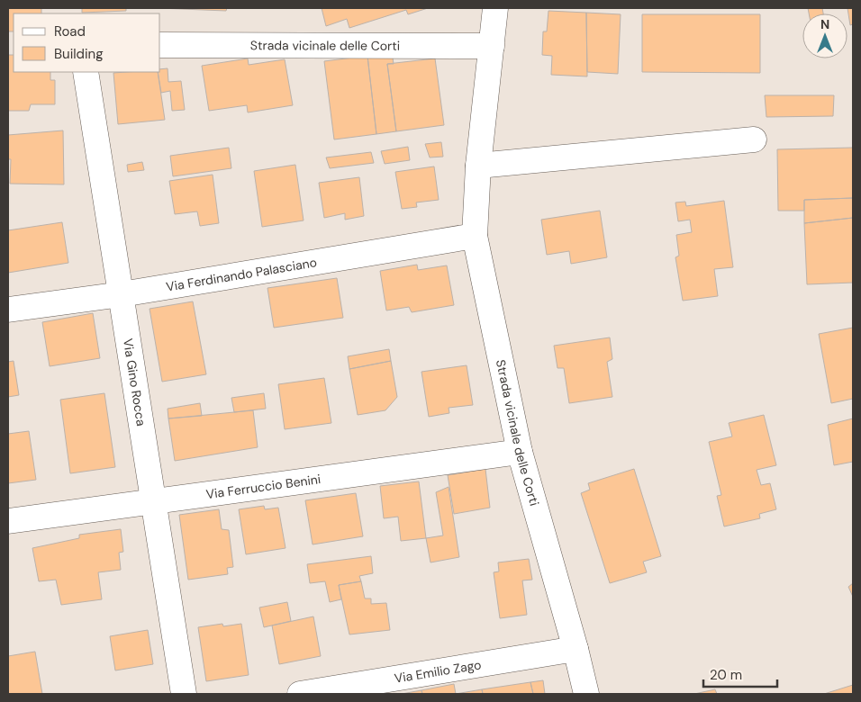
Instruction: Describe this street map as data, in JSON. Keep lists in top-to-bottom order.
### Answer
{
  "streets": {
    "street": [
      "Strada vicinale delle Corti",
      "Via Ferdinando Palasciano",
      "Via Gino Rocca",
      "Via Ferruccio Benini",
      "Via Emilio Zago"
    ]
  },
  "crossings": [
    ["Strada vicinale delle Corti", "Via Ferdinando Palasciano"],
    ["Strada vicinale delle Corti", "Via Ferruccio Benini"],
    ["Strada vicinale delle Corti", "Via Emilio Zago"],
    ["Via Ferdinando Palasciano", "Via Gino Rocca"],
    ["Via Gino Rocca", "Via Ferruccio Benini"]
  ],
  "legend": ["Road", "Building"],
  "scale_bar": "20 m",
  "north": "top"
}
